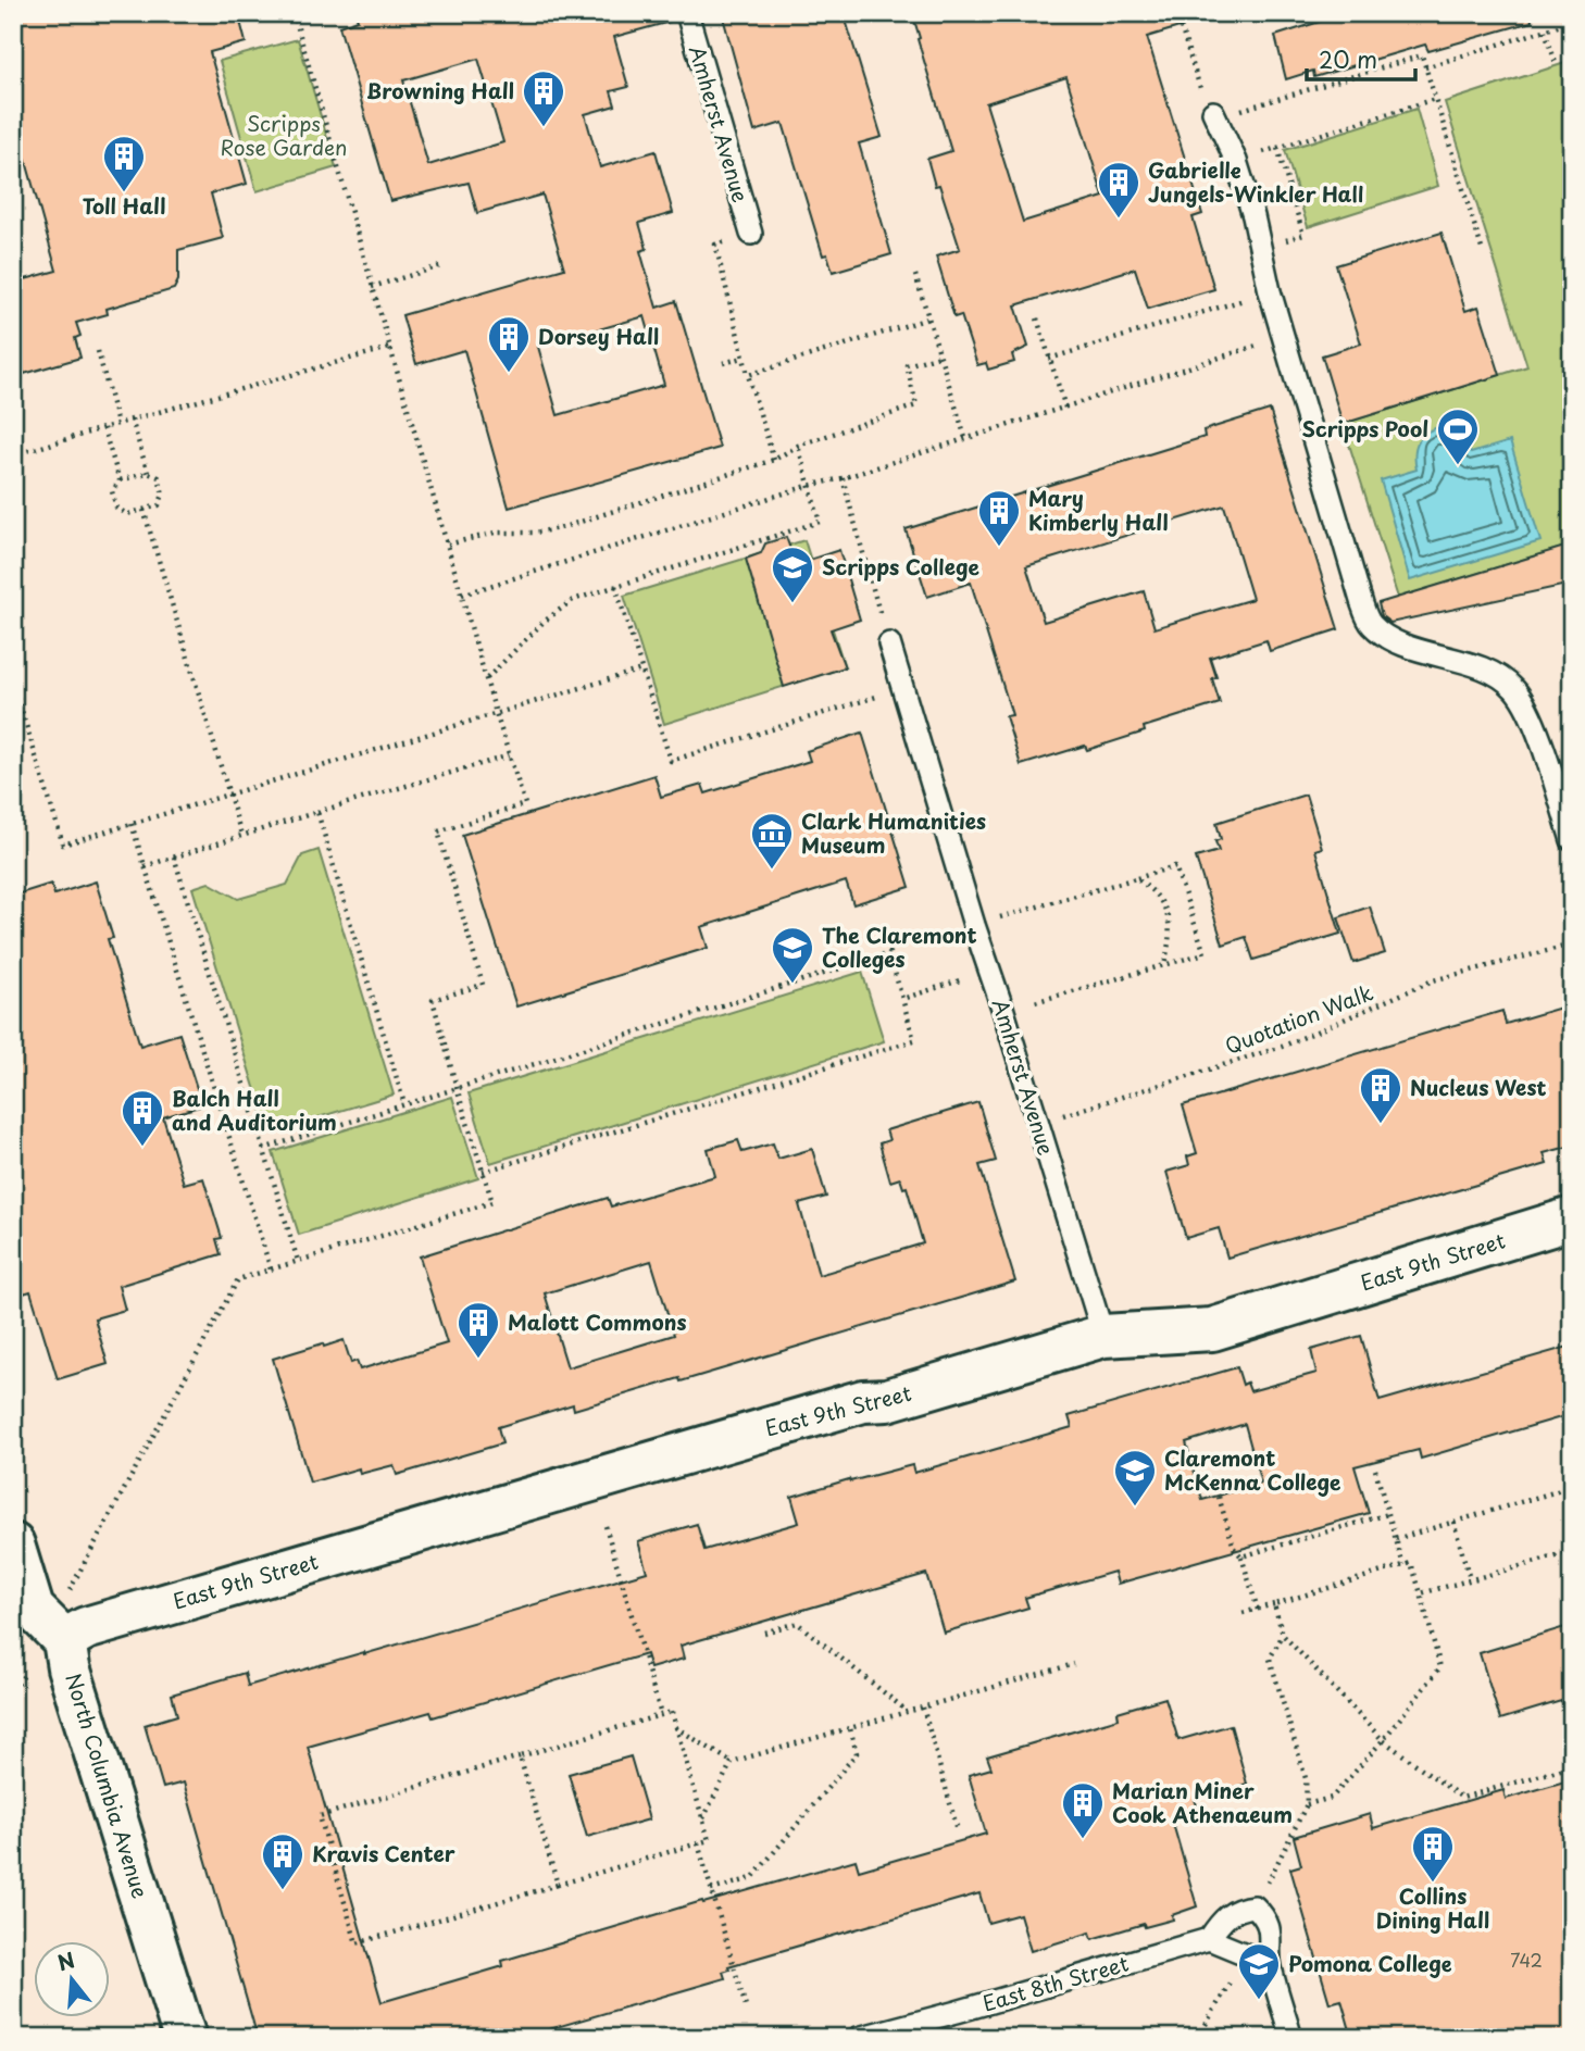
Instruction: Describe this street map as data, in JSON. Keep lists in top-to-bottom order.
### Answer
{
  "streets": {
    "street": ["East 9th Street", "North Columbia Avenue"],
    "lane": ["Amherst Avenue", "East 8th Street"],
    "path": ["Quotation Walk"]
  },
  "crossings": [
    ["Amherst Avenue", "Quotation Walk"],
    ["Amherst Avenue", "East 9th Street"],
    ["East 9th Street", "North Columbia Avenue"]
  ],
  "parks": ["Scripps Rose Garden"],
  "places": {
    "building": [
      "Browning Hall",
      "Toll Hall",
      "Gabrielle Jungels-Winkler Hall",
      "Dorsey Hall",
      "Mary Kimberly Hall",
      "Nucleus West",
      "Balch Hall and Auditorium",
      "Malott Commons",
      "Marian Miner Cook Athenaeum",
      "Collins Dining Hall",
      "Kravis Center"
    ],
    "sports": ["Scripps Pool"],
    "school or university": [
      "Scripps College",
      "The Claremont Colleges",
      "Claremont McKenna College",
      "Pomona College"
    ],
    "museum": ["Clark Humanities Museum"]
  },
  "house_numbers": ["742"],
  "scale_bar": "20 m",
  "north": "top"
}
